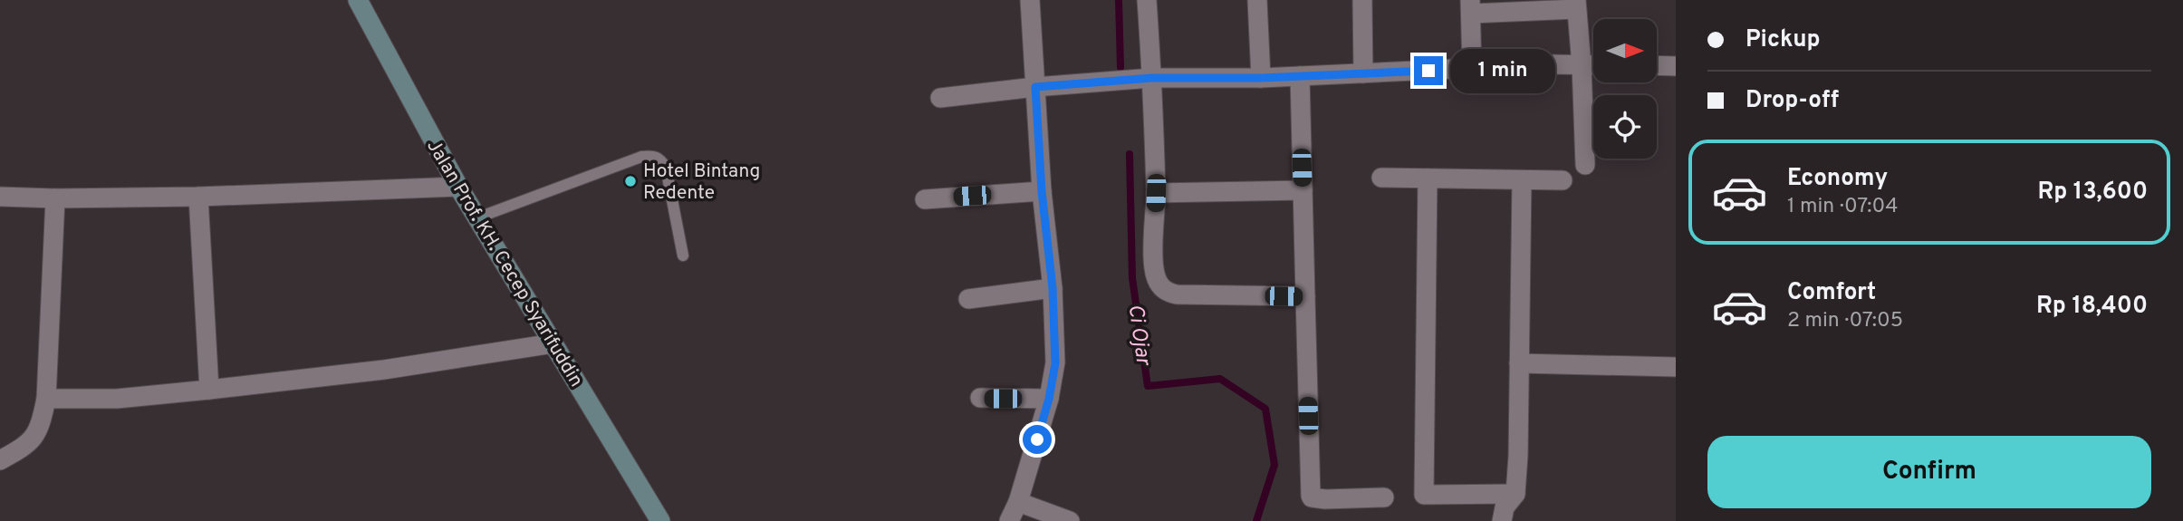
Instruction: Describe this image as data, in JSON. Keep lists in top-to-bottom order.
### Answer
{
  "streets": {
    "main road": ["Jalan Prof. KH. Cecep Syarifuddin"]
  },
  "water": ["Ci Ojar"],
  "places": ["Hotel Bintang Redente"],
  "north": "right",
  "page": {
    "banner": ["Pickup", "Drop-off"],
    "bubble": "1 min",
    "list": [
      {
        "name": "Economy",
        "note": "1 min · 07:04",
        "value": "Rp 13,600"
      },
      {
        "name": "Comfort",
        "note": "2 min · 07:05",
        "value": "Rp 18,400"
      }
    ],
    "buttons": "Confirm"
  }
}
